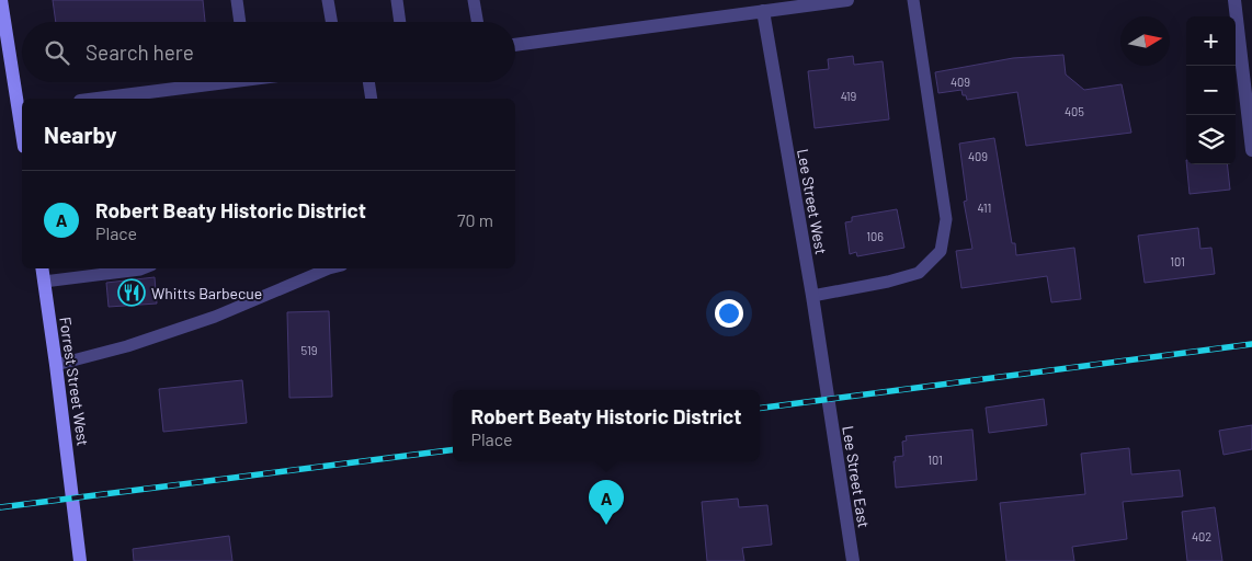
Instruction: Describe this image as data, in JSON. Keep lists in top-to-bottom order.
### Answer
{
  "streets": {
    "main road": ["Forrest Street West"],
    "street": ["Lee Street West", "Lee Street East"]
  },
  "crossings": [
    ["Lee Street West", "Lee Street East"]
  ],
  "places": {
    "restaurant": ["Whitts Barbecue"]
  },
  "house_numbers": [
    "409",
    "419",
    "405",
    "409",
    "411",
    "106",
    "101",
    "519",
    "101",
    "402"
  ],
  "north": "right",
  "page": {
    "map_buttons": ["+", "−"],
    "search": "Search here",
    "heading": "Nearby",
    "list": [
      {
        "mark": "A",
        "name": "Robert Beaty Historic District",
        "note": "Place",
        "value": "70 m"
      }
    ],
    "popup": ["Robert Beaty Historic District", "Place"],
    "pins": "A"
  }
}
